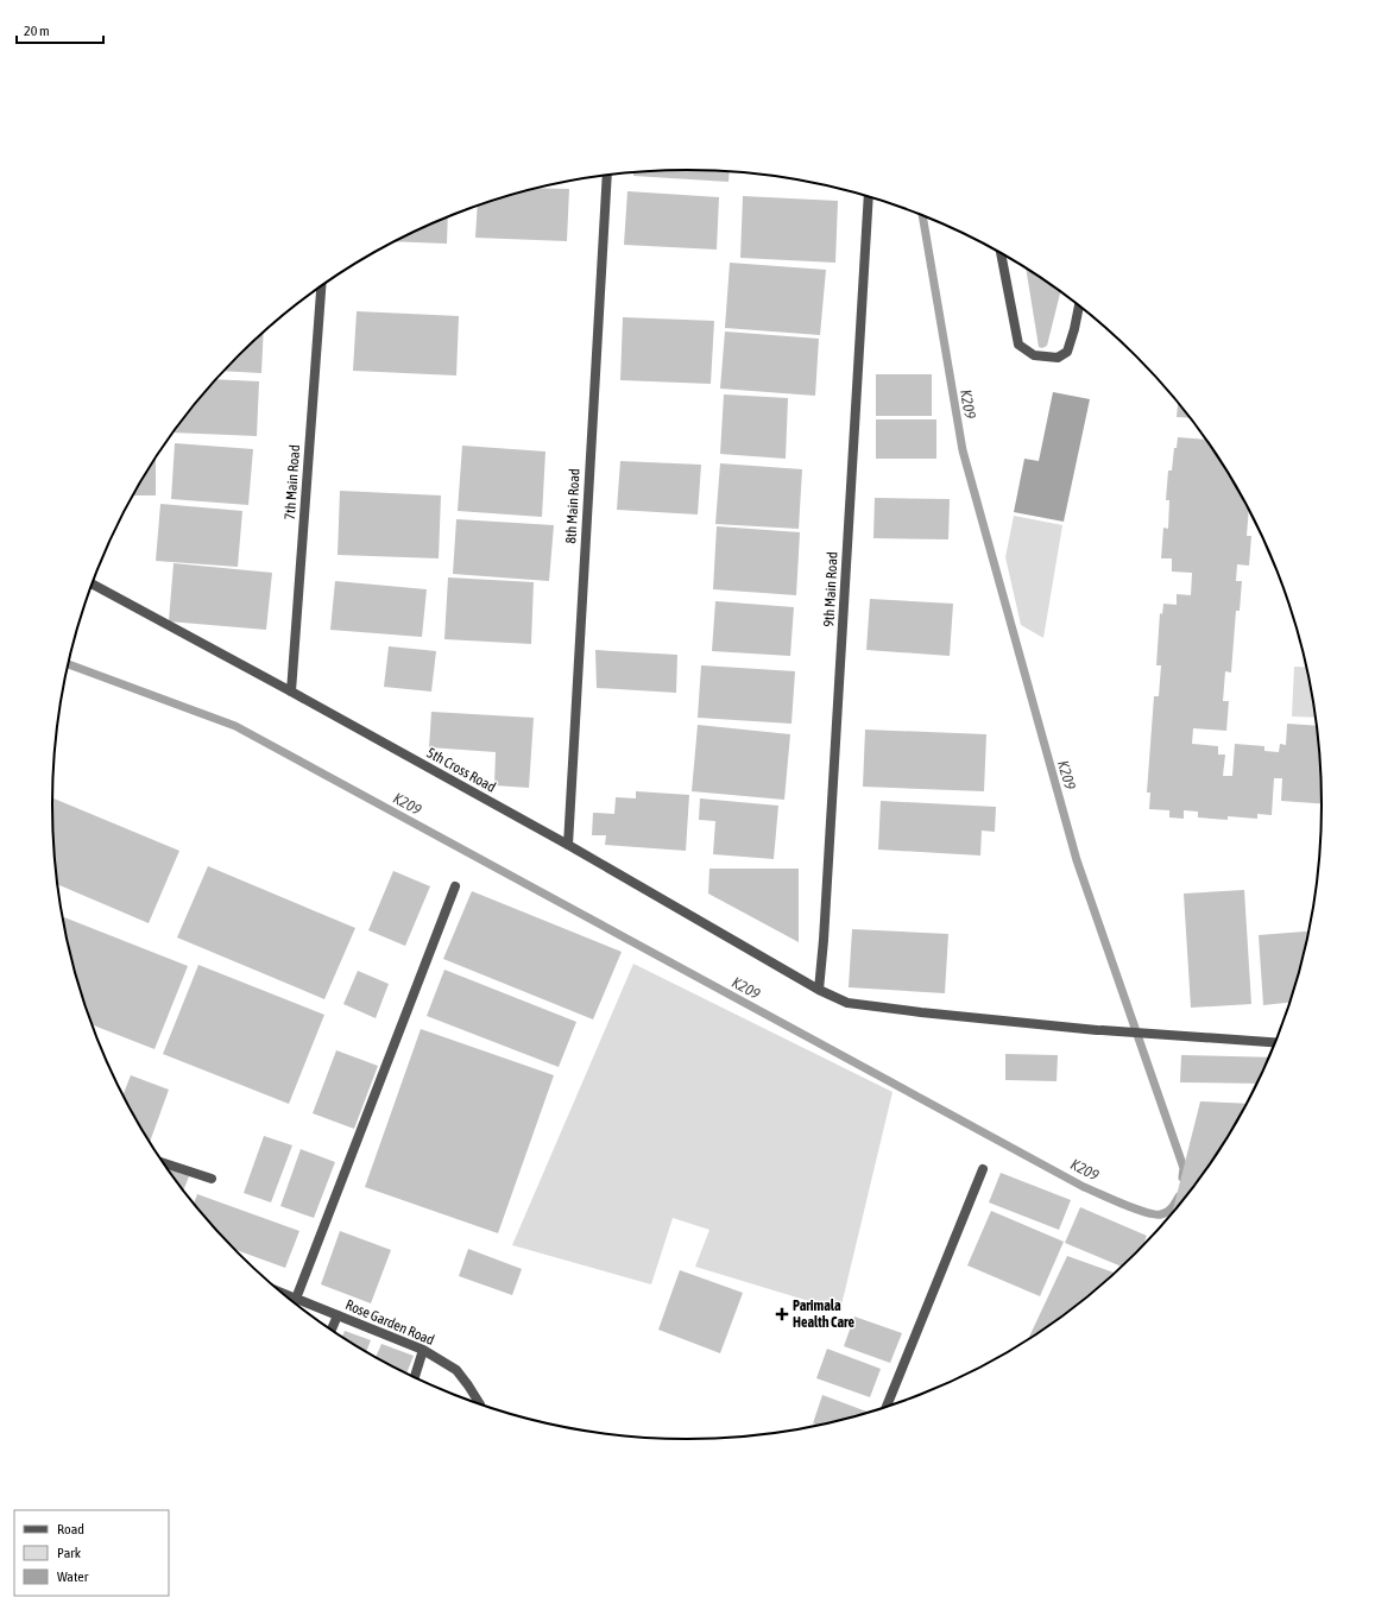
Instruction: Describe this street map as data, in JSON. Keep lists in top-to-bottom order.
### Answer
{
  "streets": {
    "street": [
      "7th Main Road",
      "8th Main Road",
      "9th Main Road",
      "5th Cross Road",
      "Rose Garden Road"
    ]
  },
  "crossings": [
    ["7th Main Road", "5th Cross Road"],
    ["8th Main Road", "5th Cross Road"],
    ["9th Main Road", "5th Cross Road"]
  ],
  "water": ["K209"],
  "places": {
    "health": ["Parimala Health Care"]
  },
  "legend": ["Road", "Park", "Water"],
  "scale_bar": "20 m"
}
